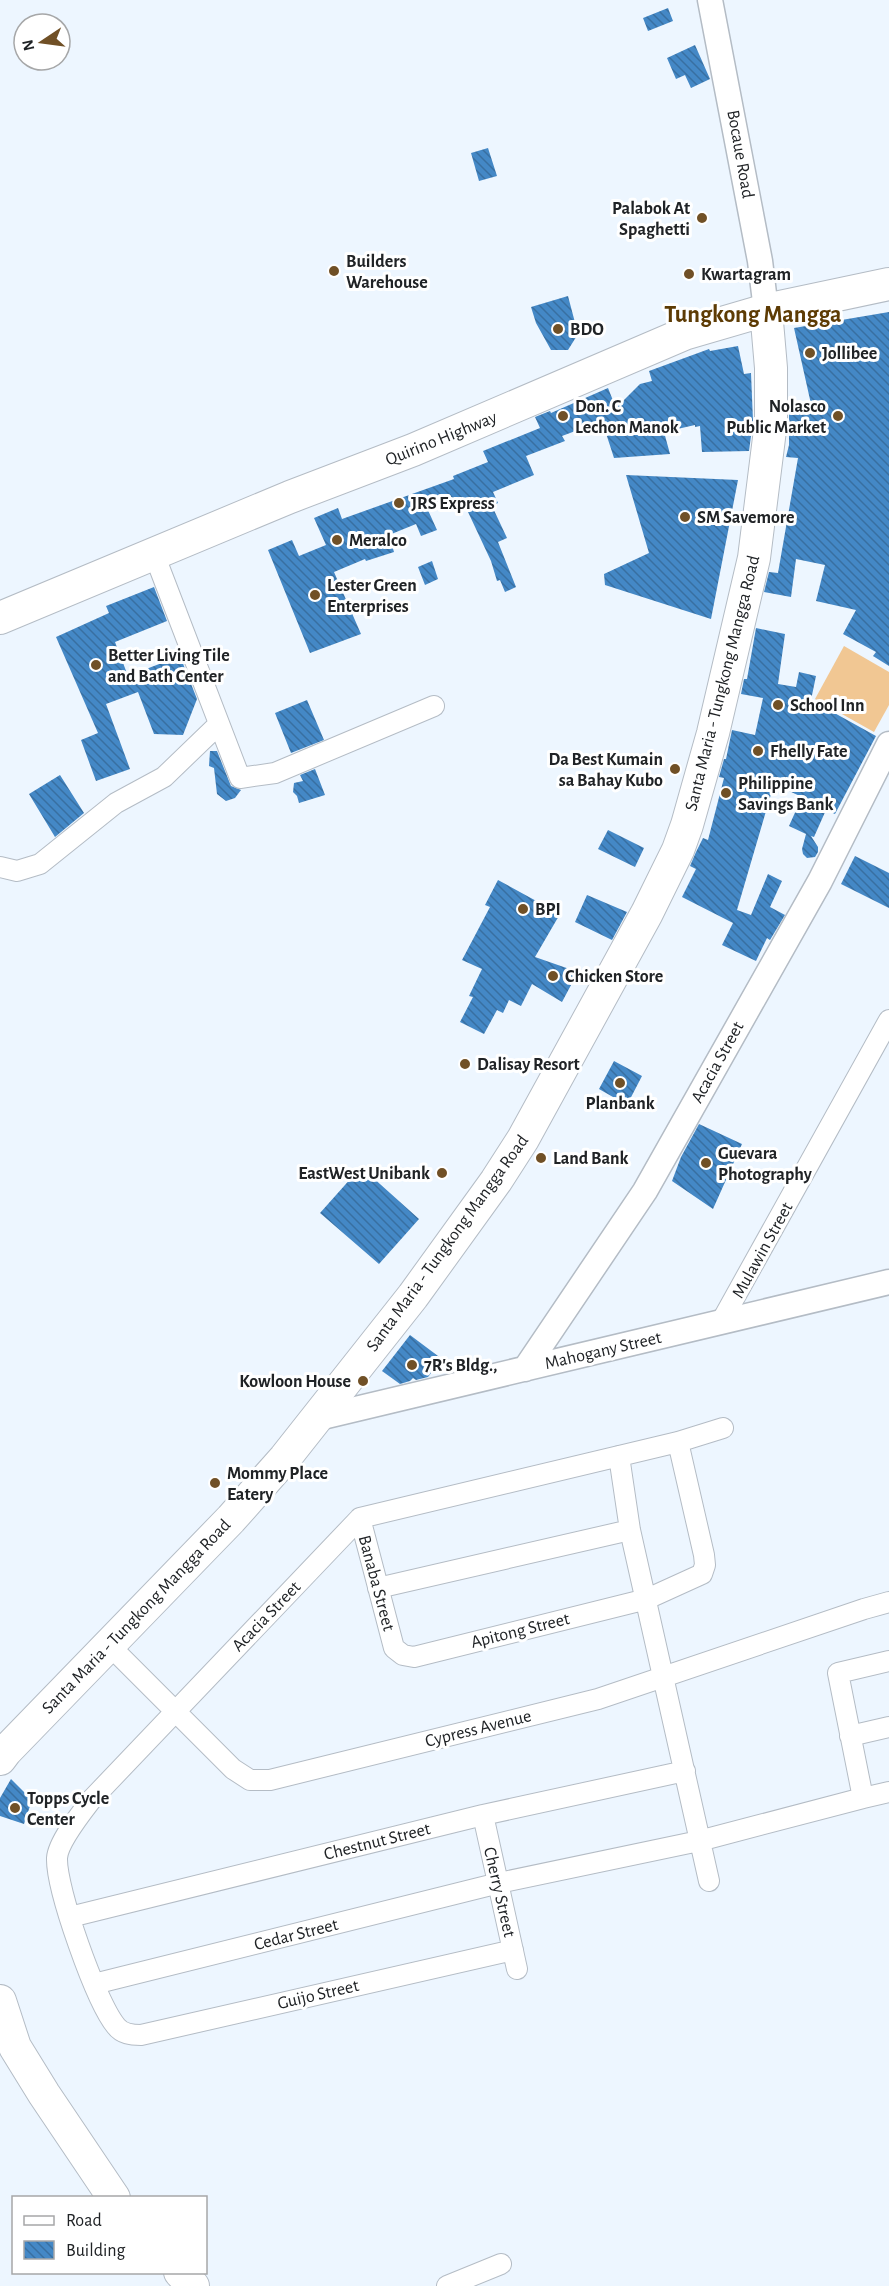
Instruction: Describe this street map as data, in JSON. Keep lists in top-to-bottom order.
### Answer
{
  "streets": {
    "main road": ["Quirino Highway", "Santa Maria - Tungkong Mangga Road"],
    "street": [
      "Bocaue Road",
      "Acacia Street",
      "Mulawin Street",
      "Mahogany Street",
      "Banaba Street",
      "Apitong Street",
      "Cypress Avenue",
      "Chestnut Street",
      "Cherry Street",
      "Cedar Street",
      "Guijo Street"
    ]
  },
  "crossings": [
    ["Bocaue Road", "Quirino Highway"],
    ["Bocaue Road", "Santa Maria - Tungkong Mangga Road"],
    ["Quirino Highway", "Santa Maria - Tungkong Mangga Road"],
    ["Santa Maria - Tungkong Mangga Road", "Mahogany Street"],
    ["Santa Maria - Tungkong Mangga Road", "Cypress Avenue"],
    ["Acacia Street", "Mahogany Street"],
    ["Acacia Street", "Banaba Street"],
    ["Acacia Street", "Cypress Avenue"],
    ["Acacia Street", "Chestnut Street"],
    ["Acacia Street", "Cedar Street"],
    ["Acacia Street", "Guijo Street"],
    ["Mulawin Street", "Mahogany Street"],
    ["Banaba Street", "Apitong Street"],
    ["Chestnut Street", "Cherry Street"],
    ["Cherry Street", "Cedar Street"],
    ["Cherry Street", "Guijo Street"]
  ],
  "districts": ["Tungkong Mangga"],
  "places": [
    "Palabok At Spaghetti",
    "Builders Warehouse",
    "Kwartagram",
    "BDO",
    "Jollibee",
    "Don. C Lechon Manok",
    "Nolasco Public Market",
    "JRS Express",
    "SM Savemore",
    "Meralco",
    "Lester Green Enterprises",
    "Better Living Tile and Bath Center",
    "School Inn",
    "Fhelly Fate",
    "Da Best Kumain sa Bahay Kubo",
    "Philippine Savings Bank",
    "BPI",
    "Chicken Store",
    "Dalisay Resort",
    "Planbank",
    "Land Bank",
    "Guevara Photography",
    "EastWest Unibank",
    "7R's Bldg.,",
    "Kowloon House",
    "Mommy Place Eatery",
    "Topps Cycle Center"
  ],
  "legend": ["Road", "Building"],
  "north": "left"
}
